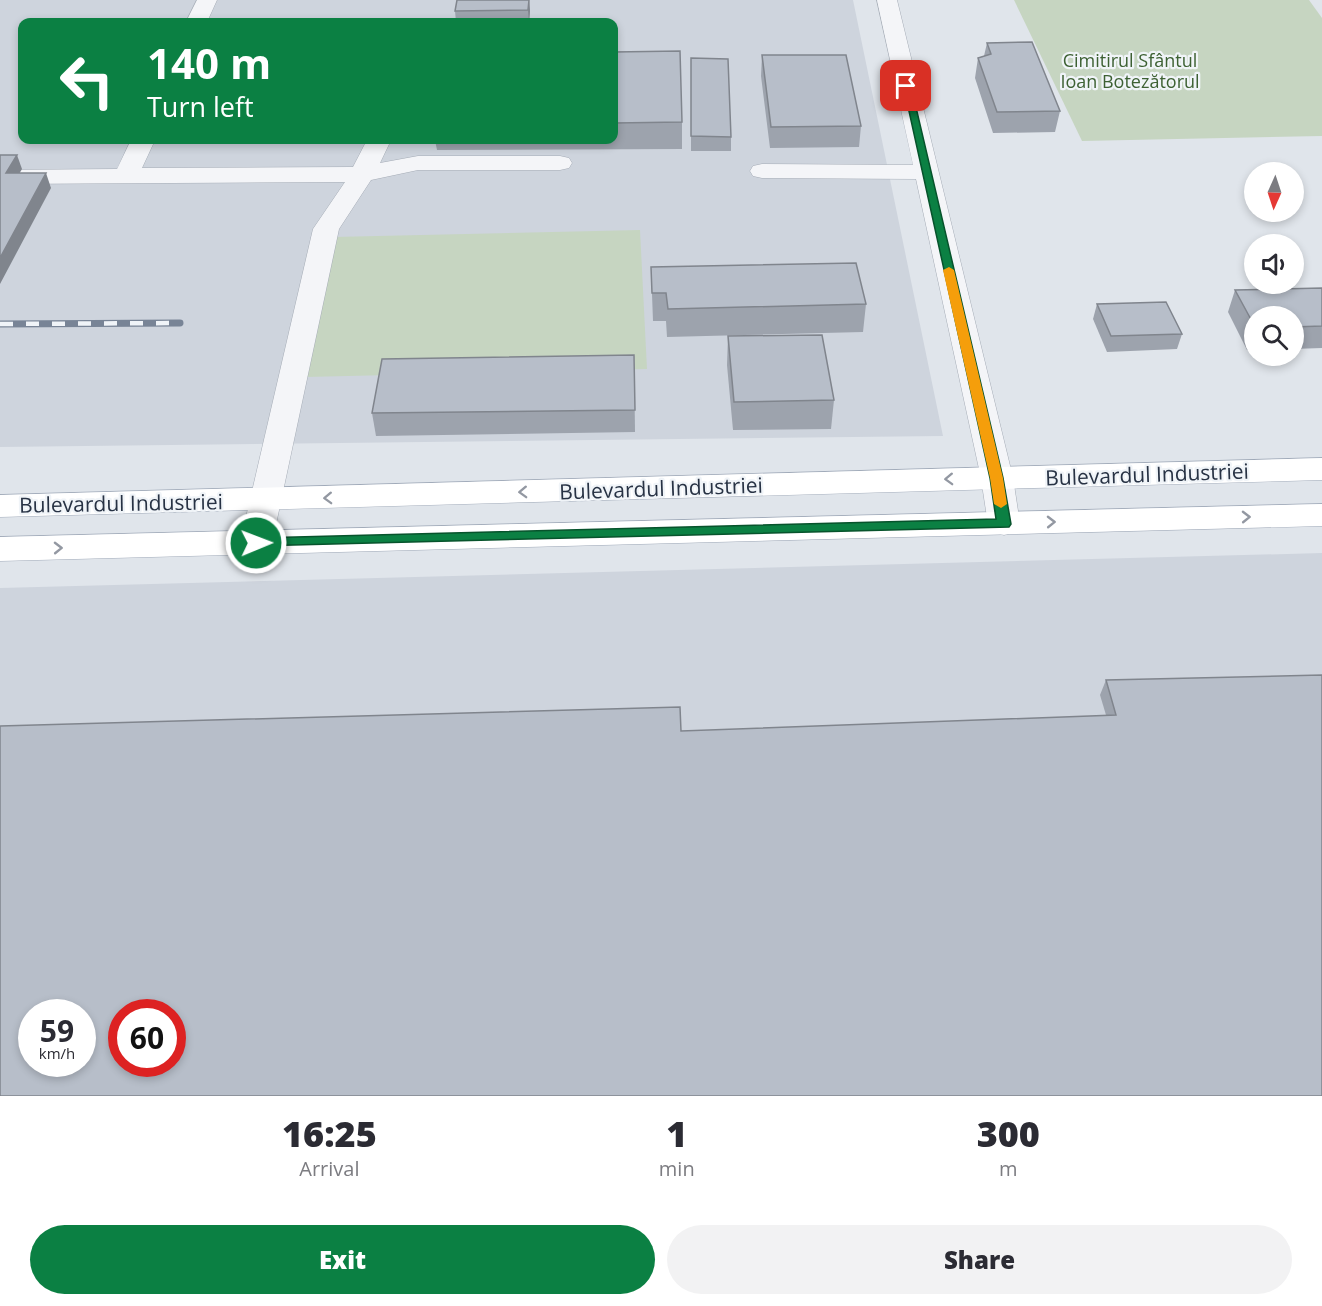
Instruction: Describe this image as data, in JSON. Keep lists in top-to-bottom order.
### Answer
{
  "streets": {
    "main road": ["Bulevardul Industriei"]
  },
  "parks": ["Cimitirul Sfântul Ioan Botezătorul"],
  "north": "bottom",
  "page": {
    "turn": ["140 m", "Turn left"],
    "speed": "59 km/h",
    "limit": "60",
    "eta": [
      "16:25",
      "Arrival",
      "1",
      "min",
      "300",
      "m"
    ],
    "buttons": ["Exit", "Share"]
  }
}
